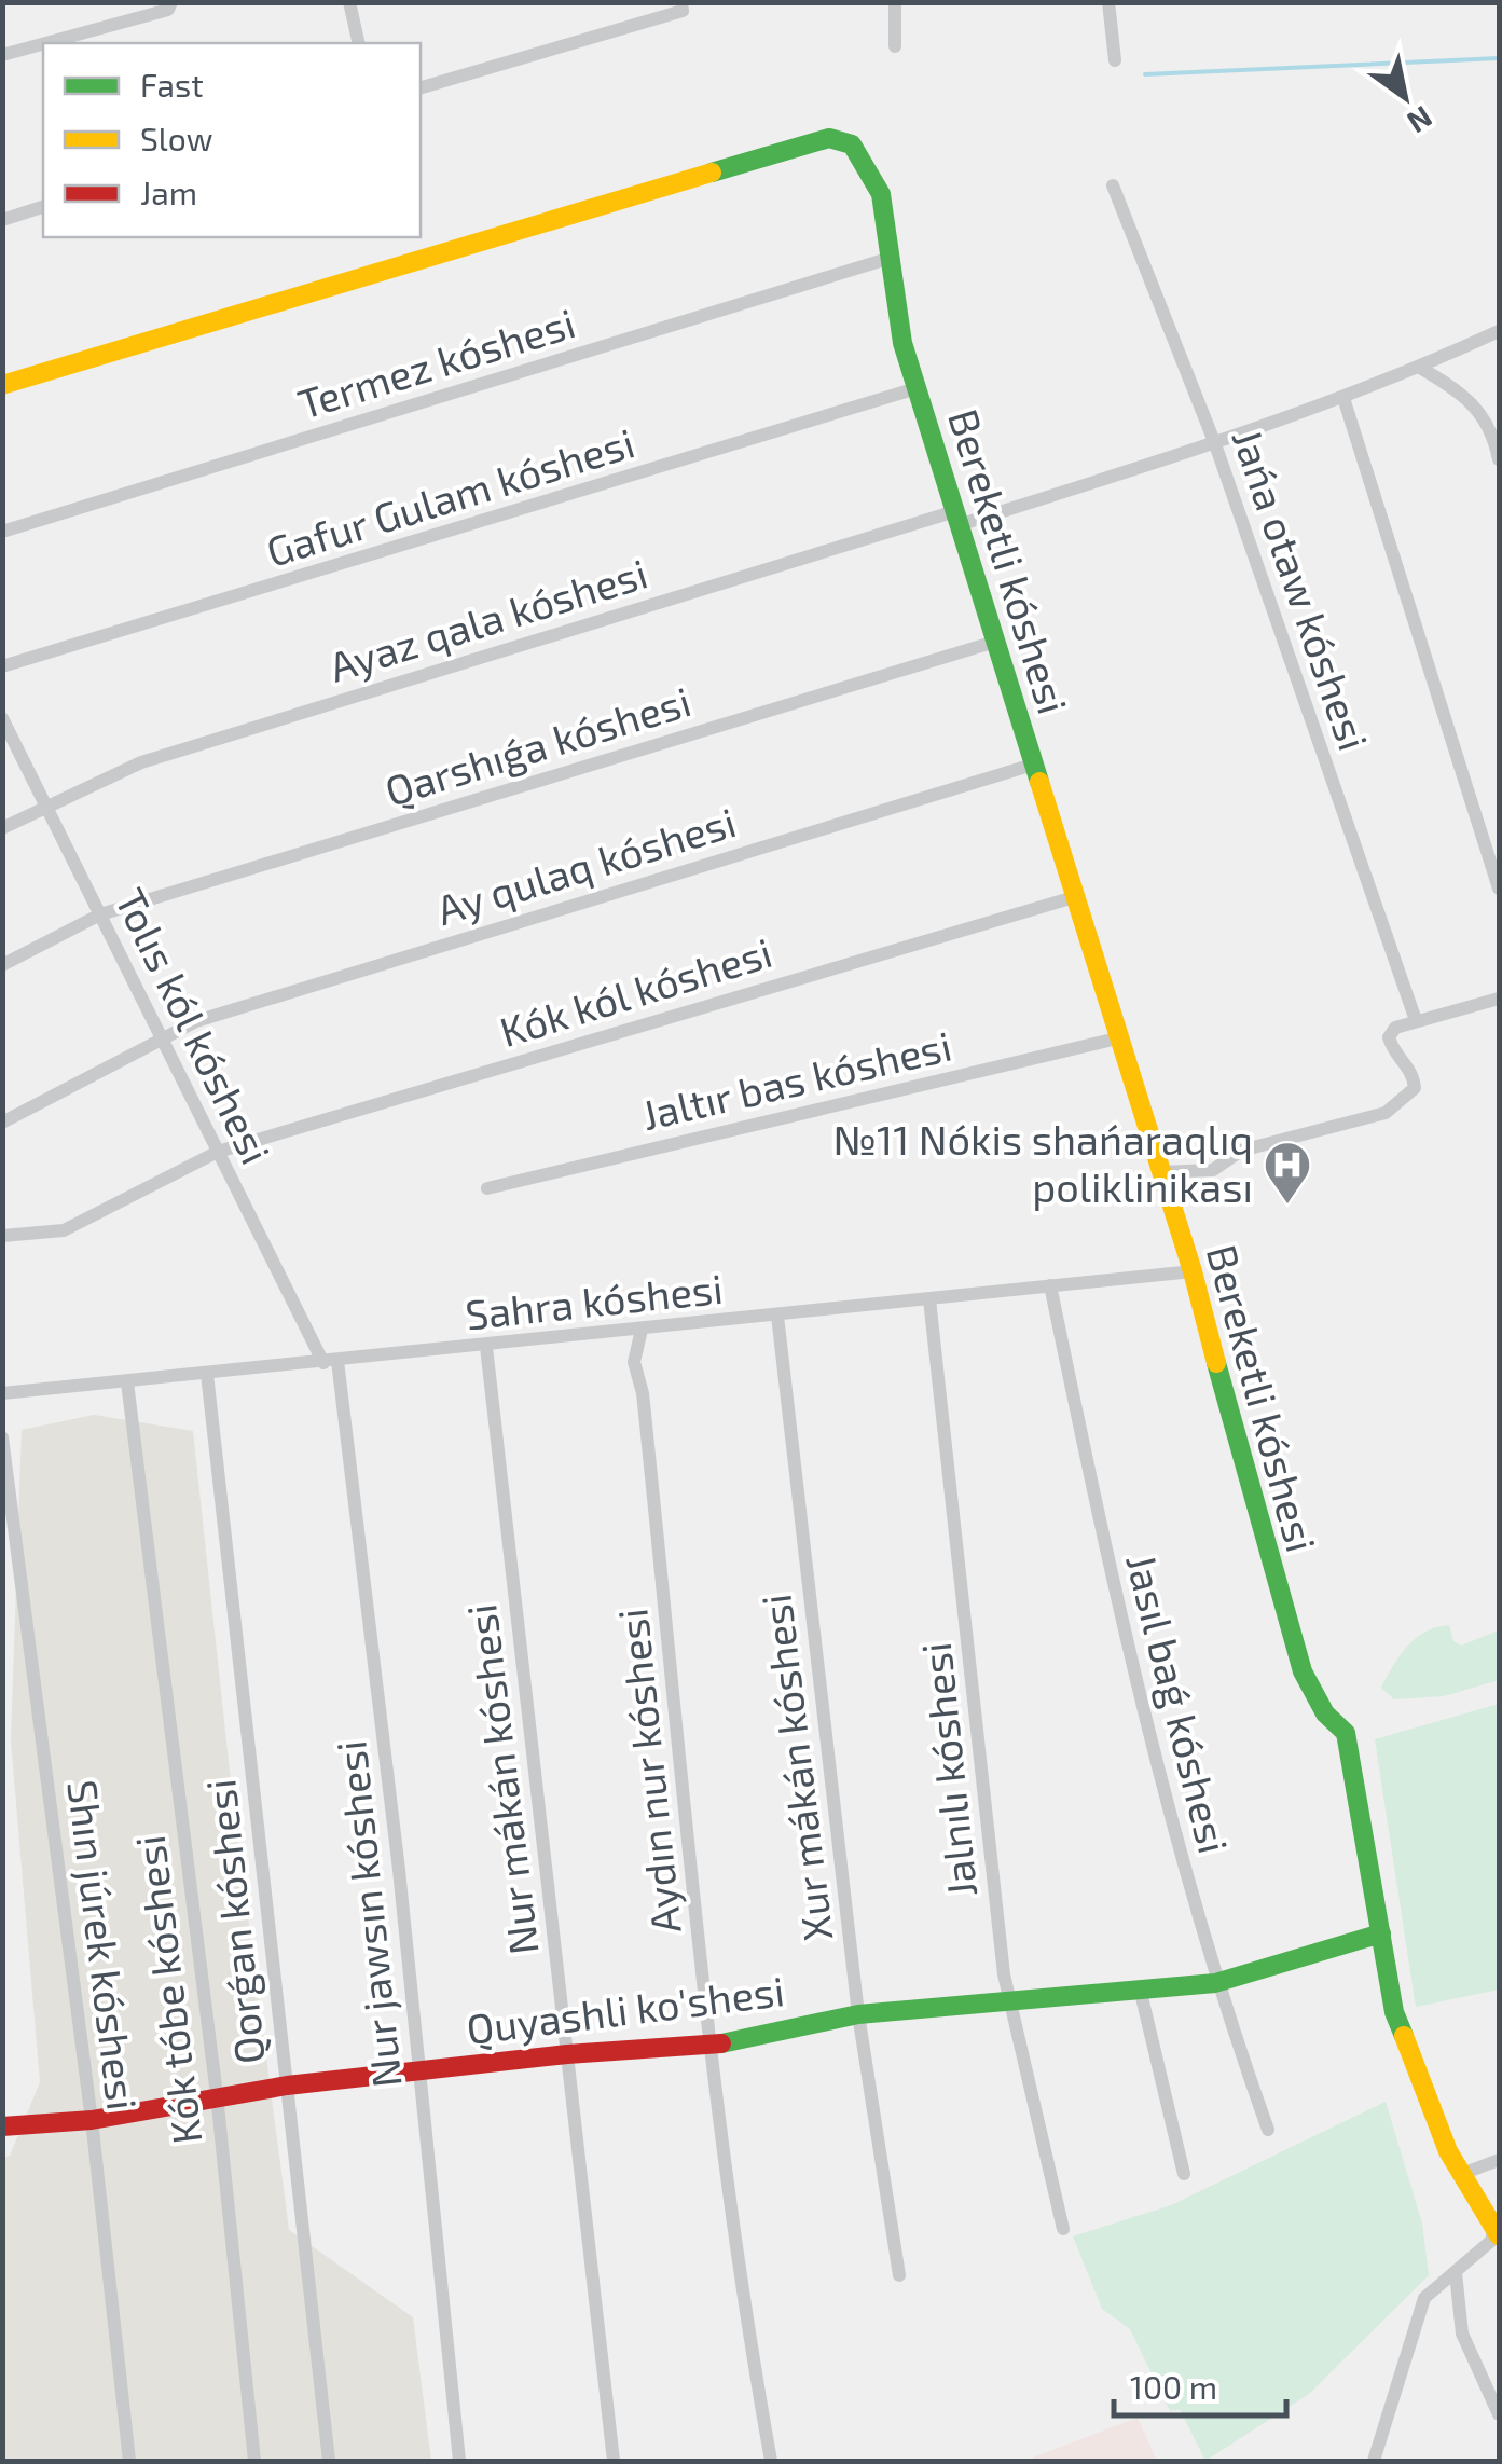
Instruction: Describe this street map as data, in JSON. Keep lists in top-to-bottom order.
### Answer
{
  "streets": {
    "street": [
      "Termez kóshesi",
      "Gafur Gulam kóshesi",
      "Bereketli kóshesi",
      "Jańa otaw kóshesi",
      "Ayaz qala kóshesi",
      "Qarshıǵa kóshesi",
      "Ay qulaq kóshesi",
      "Kók kól kóshesi",
      "Tolıs kól kóshesi",
      "Jaltır bas kóshesi",
      "Sahra kóshesi",
      "Jasıl baǵ kóshesi",
      "Xur mákán kóshesi",
      "Jalnılı kóshesi",
      "Aydın nur kóshesi",
      "Nur mákán kóshesi",
      "Nur jawsın kóshesi",
      "Qorǵan kóshesi",
      "Shın júrek kóshesi",
      "Kók tóbe kóshesi",
      "Quyashli ko'shesi"
    ]
  },
  "crossings": [
    ["Termez kóshesi", "Bereketli kóshesi"],
    ["Gafur Gulam kóshesi", "Bereketli kóshesi"],
    ["Bereketli kóshesi", "Ayaz qala kóshesi"],
    ["Bereketli kóshesi", "Qarshıǵa kóshesi"],
    ["Bereketli kóshesi", "Ay qulaq kóshesi"],
    ["Bereketli kóshesi", "Kók kól kóshesi"],
    ["Bereketli kóshesi", "Jaltır bas kóshesi"],
    ["Bereketli kóshesi", "Sahra kóshesi"],
    ["Bereketli kóshesi", "Quyashli ko'shesi"],
    ["Jańa otaw kóshesi", "Ayaz qala kóshesi"],
    ["Ayaz qala kóshesi", "Tolıs kól kóshesi"],
    ["Qarshıǵa kóshesi", "Tolıs kól kóshesi"],
    ["Ay qulaq kóshesi", "Tolıs kól kóshesi"],
    ["Kók kól kóshesi", "Tolıs kól kóshesi"],
    ["Tolıs kól kóshesi", "Sahra kóshesi"],
    ["Tolıs kól kóshesi", "Nur jawsın kóshesi"],
    ["Sahra kóshesi", "Jasıl baǵ kóshesi"],
    ["Sahra kóshesi", "Xur mákán kóshesi"],
    ["Sahra kóshesi", "Jalnılı kóshesi"],
    ["Sahra kóshesi", "Aydın nur kóshesi"],
    ["Sahra kóshesi", "Nur mákán kóshesi"],
    ["Sahra kóshesi", "Nur jawsın kóshesi"],
    ["Sahra kóshesi", "Qorǵan kóshesi"],
    ["Sahra kóshesi", "Kók tóbe kóshesi"],
    ["Jasıl baǵ kóshesi", "Quyashli ko'shesi"],
    ["Xur mákán kóshesi", "Quyashli ko'shesi"],
    ["Jalnılı kóshesi", "Quyashli ko'shesi"],
    ["Aydın nur kóshesi", "Quyashli ko'shesi"],
    ["Nur mákán kóshesi", "Quyashli ko'shesi"],
    ["Nur jawsın kóshesi", "Quyashli ko'shesi"],
    ["Qorǵan kóshesi", "Quyashli ko'shesi"],
    ["Shın júrek kóshesi", "Quyashli ko'shesi"],
    ["Kók tóbe kóshesi", "Quyashli ko'shesi"]
  ],
  "places": {
    "hospital": ["№11 Nókis shańaraqlıq poliklinikası"]
  },
  "legend": ["Fast", "Slow", "Jam"],
  "scale_bar": "100 m",
  "north": "bottom right"
}
